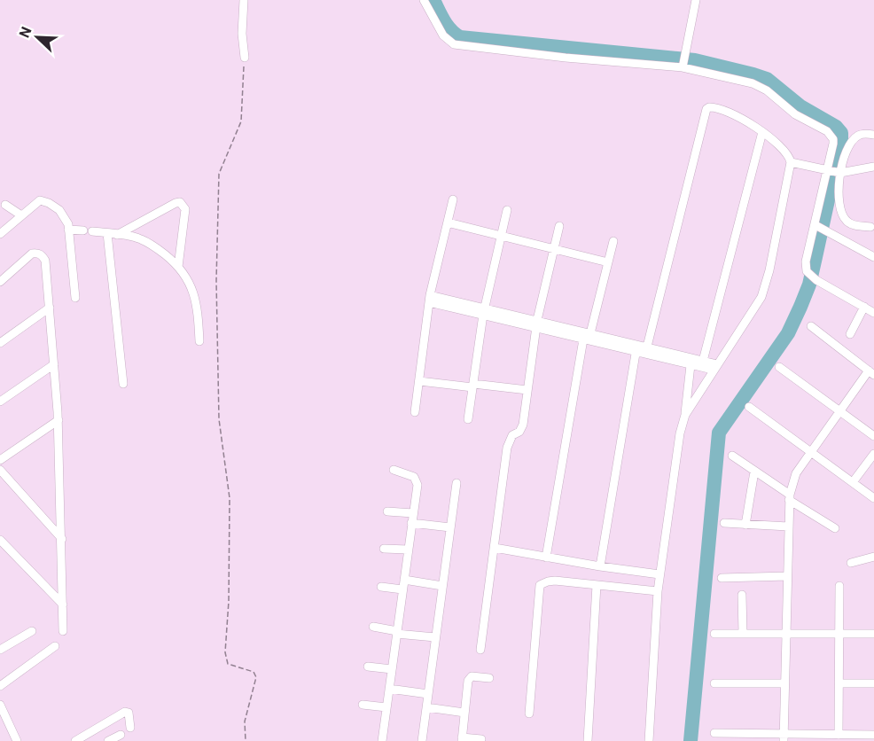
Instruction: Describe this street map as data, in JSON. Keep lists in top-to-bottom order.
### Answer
{
  "north": "top left"
}
